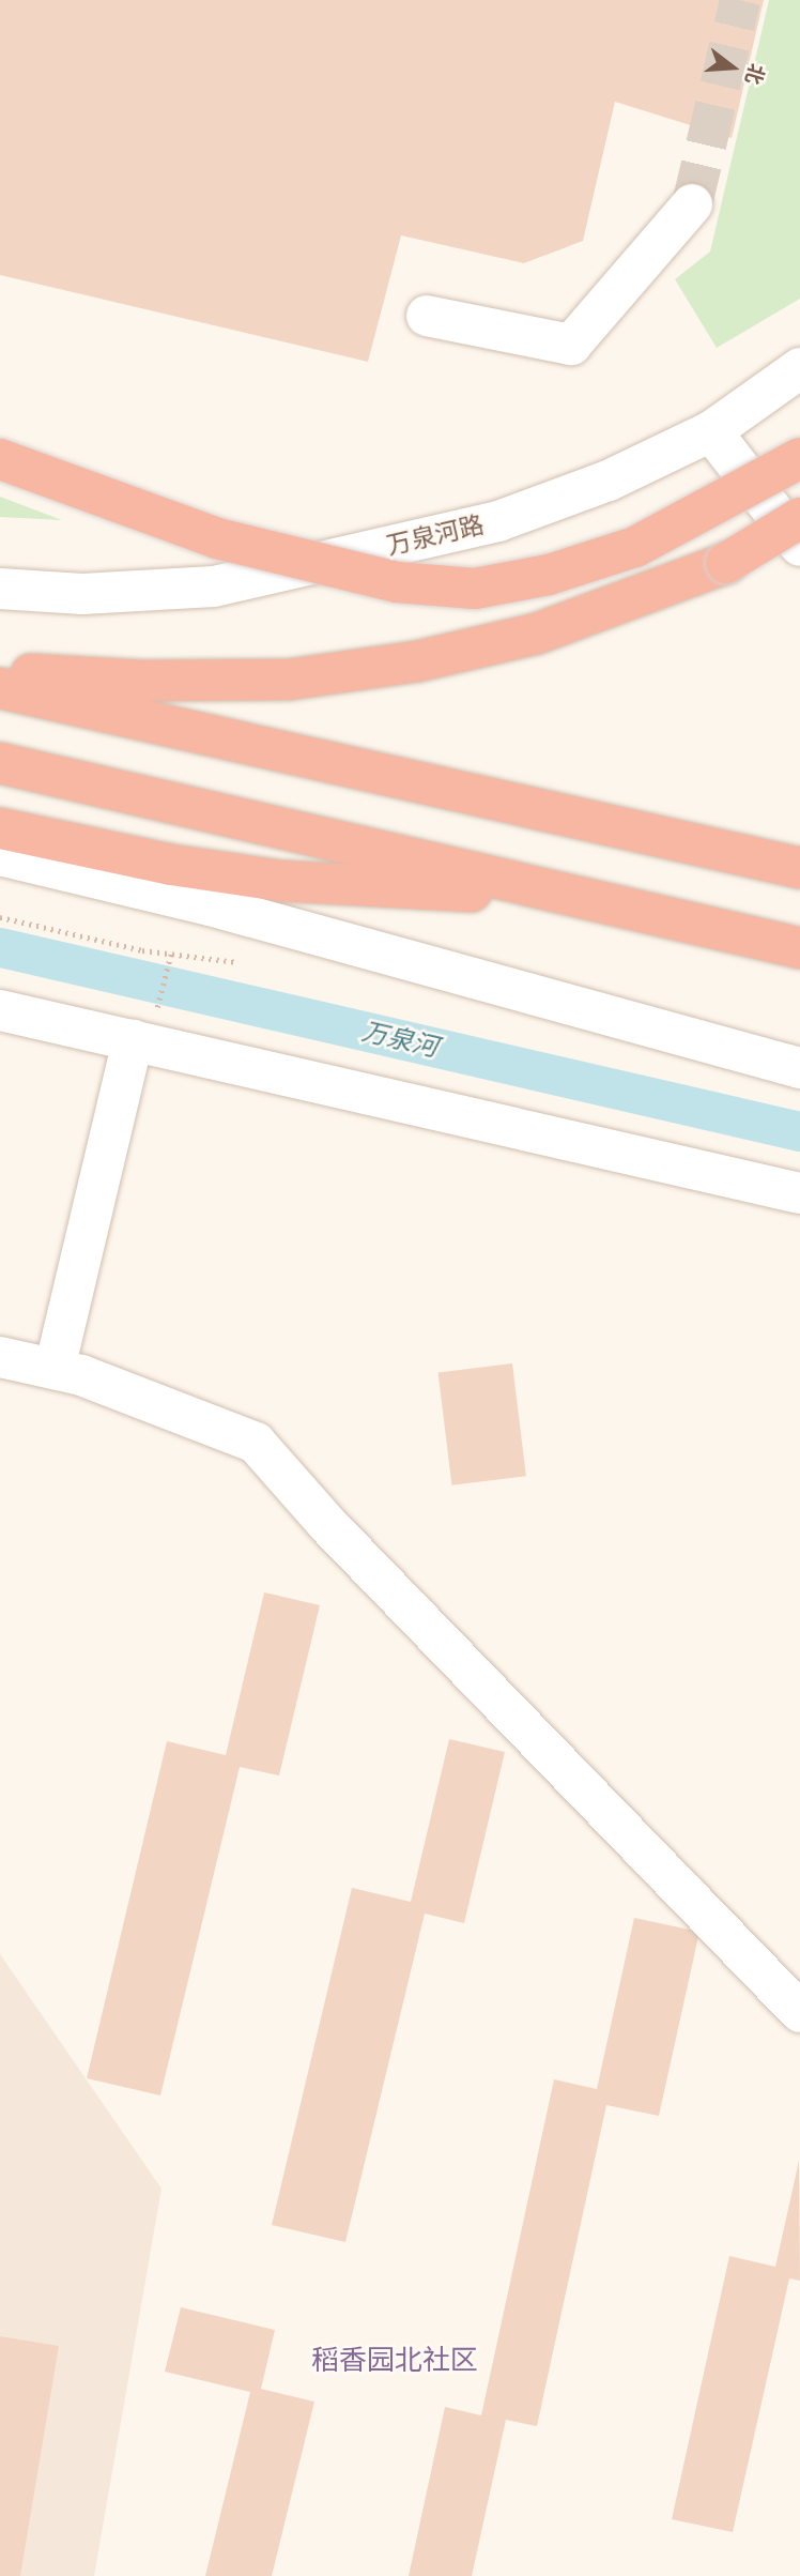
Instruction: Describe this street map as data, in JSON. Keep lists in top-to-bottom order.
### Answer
{
  "streets": {
    "street": ["万泉河路"]
  },
  "districts": ["稻香园北社区"],
  "water": ["万泉河"],
  "north": "right"
}
